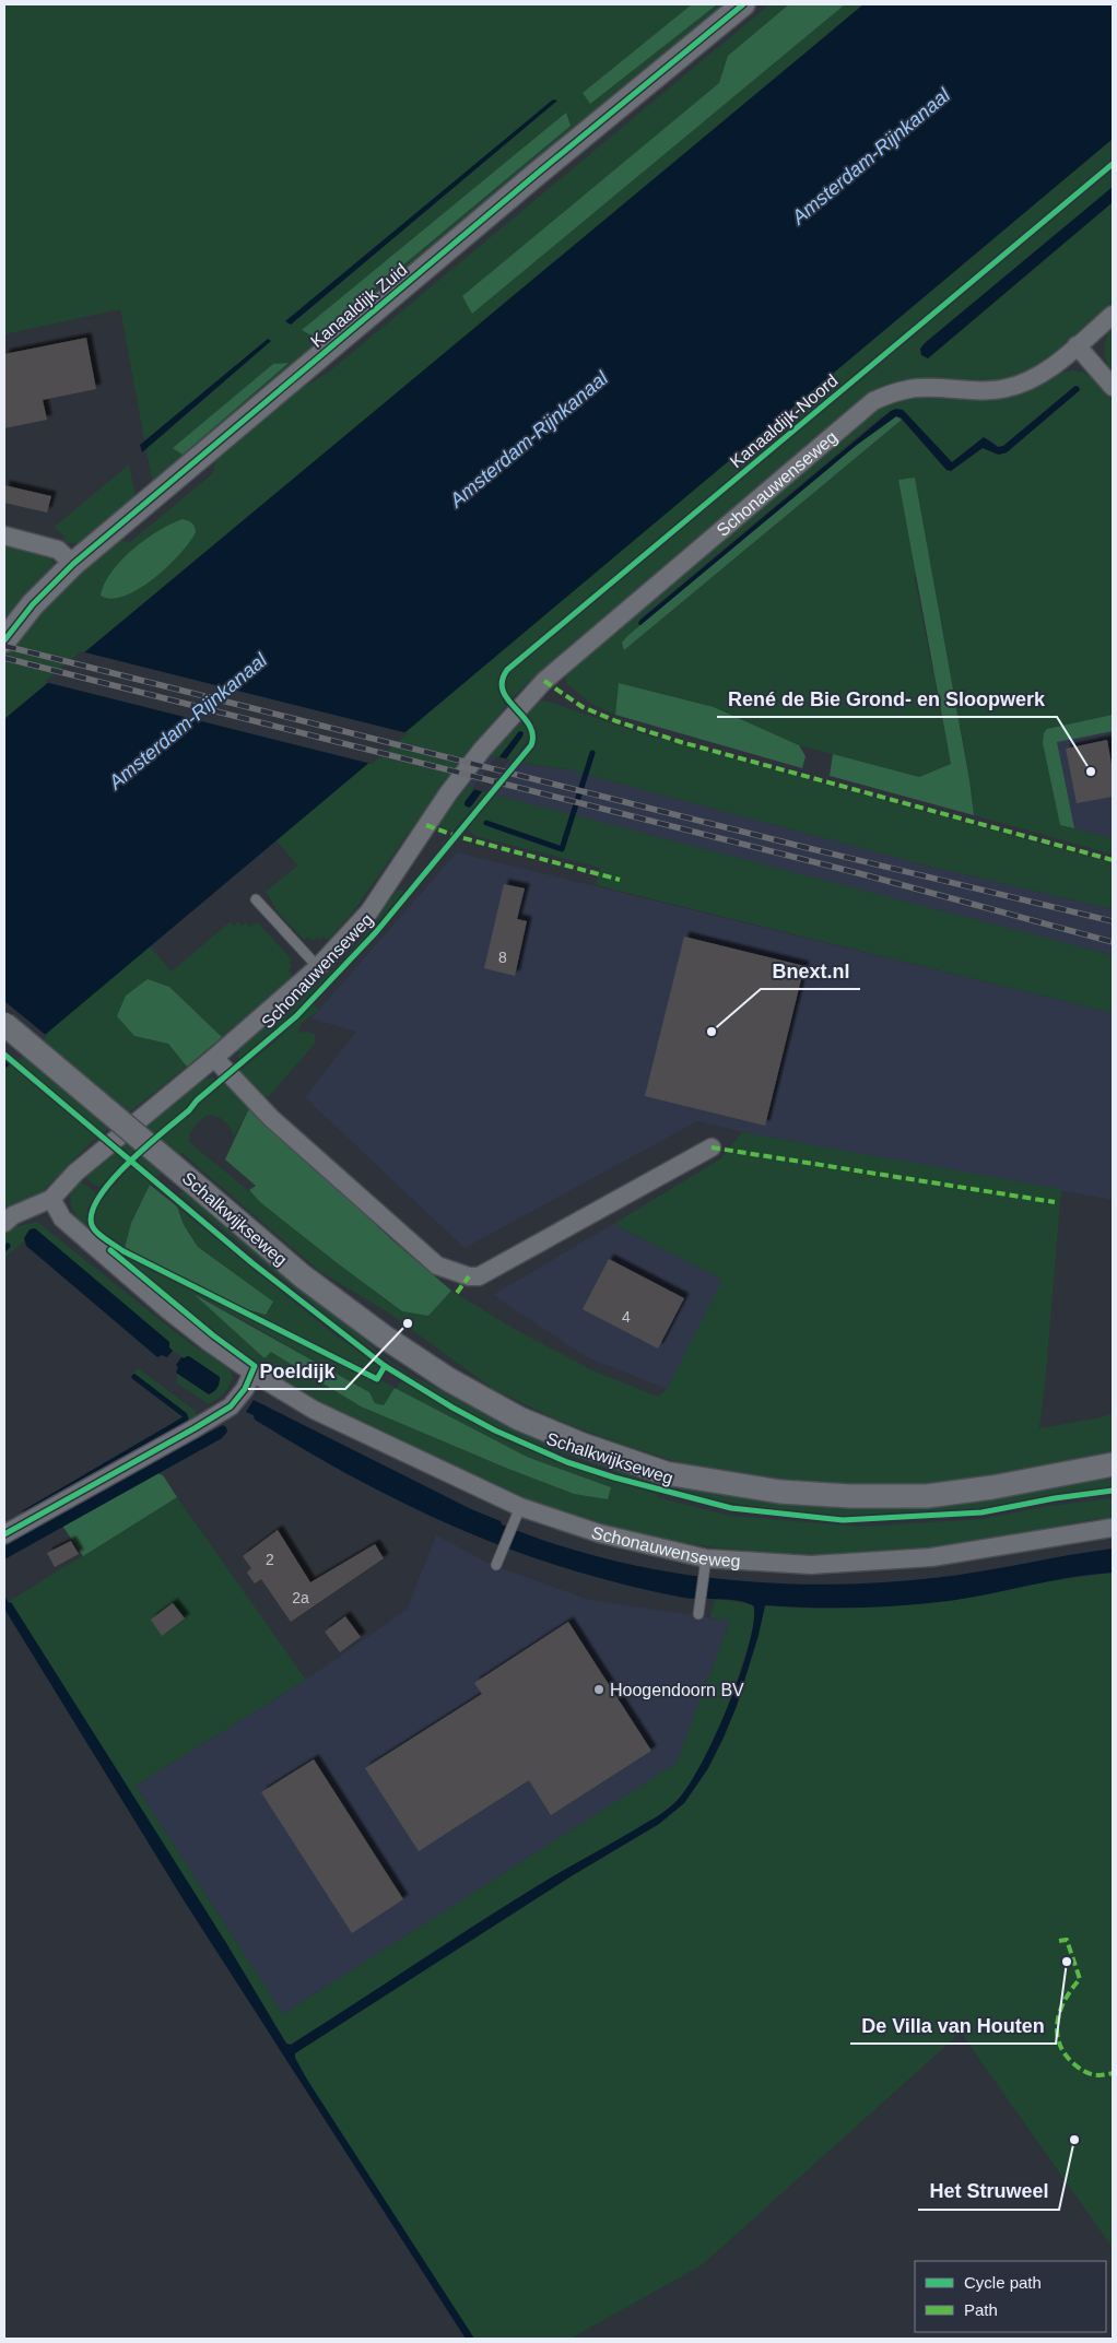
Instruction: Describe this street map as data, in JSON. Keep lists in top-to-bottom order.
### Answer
{
  "streets": {
    "street": ["Kanaaldijk Zuid", "Schonauwenseweg", "Schalkwijkseweg"],
    "cycle path": ["Kanaaldijk-Noord"]
  },
  "water": ["Amsterdam-Rijnkanaal"],
  "places": [
    "René de Bie Grond- en Sloopwerk",
    "Bnext.nl",
    "Poeldijk",
    "Hoogendoorn BV",
    "De Villa van Houten",
    "Het Struweel"
  ],
  "house_numbers": [
    "8",
    "4",
    "2",
    "2a"
  ],
  "legend": ["Cycle path", "Path"]
}
